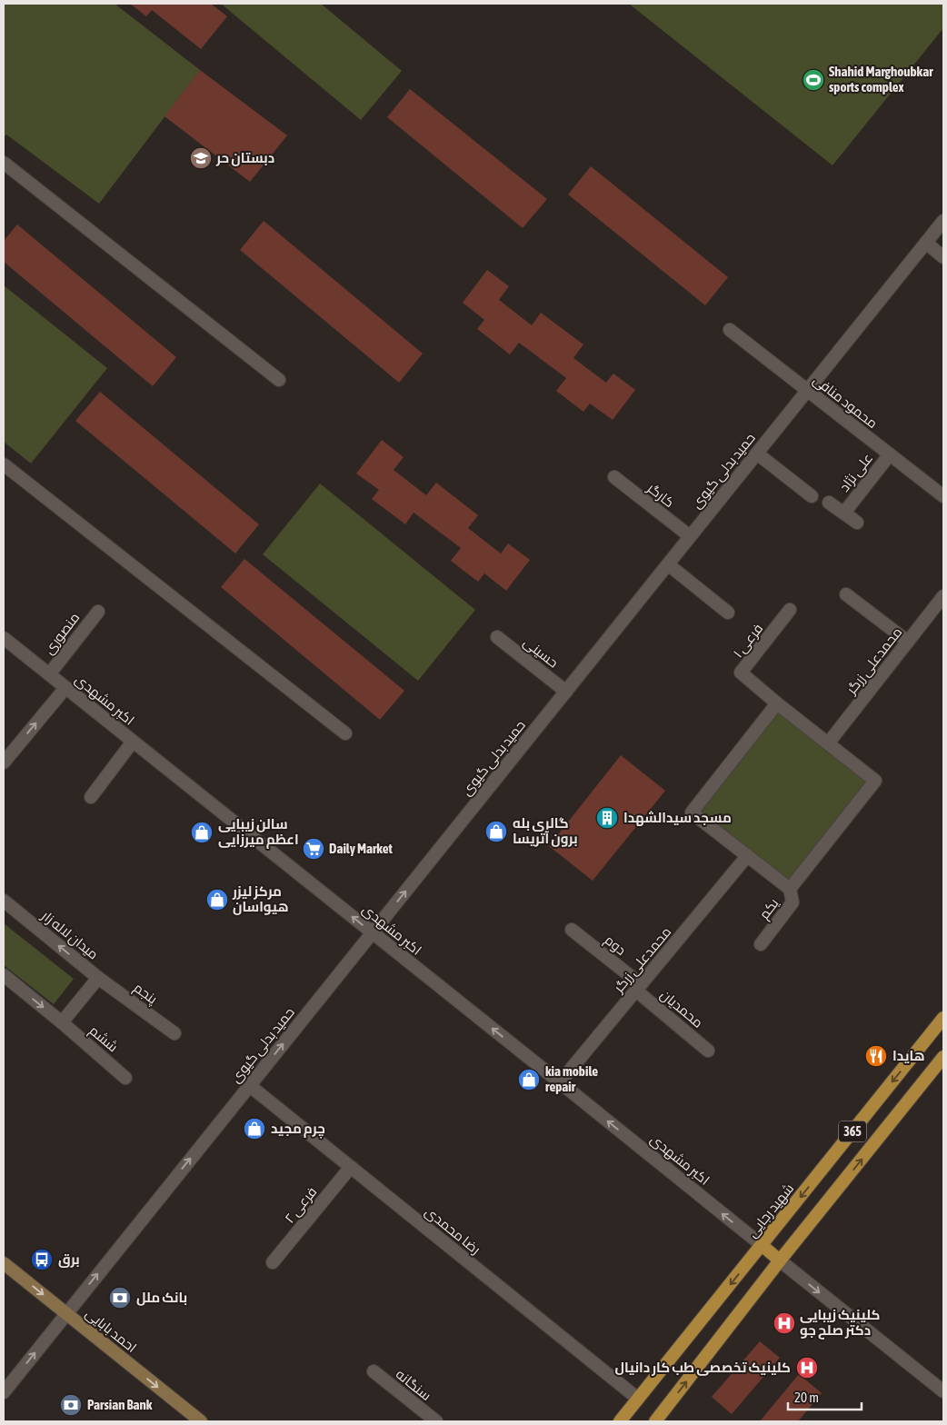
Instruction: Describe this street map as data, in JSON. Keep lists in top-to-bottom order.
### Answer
{
  "streets": {
    "main road": ["365", "شهید رجایی", "احمد بابایی"],
    "street": [
      "محمود منافی",
      "حمید بدلی گیوی",
      "علی نژاد",
      "کارگر",
      "منصوری",
      "فرعی ۱",
      "حسینی",
      "محمدعلی زرگر",
      "اکبر مشهدی",
      "یکم",
      "میدان لاله زار",
      "دوم",
      "پنجم",
      "محمدیان",
      "ششم",
      "فرعی ۲",
      "رضا محمدی",
      "سنگانه"
    ]
  },
  "crossings": [
    ["محمود منافی", "حمید بدلی گیوی"],
    ["محمود منافی", "علی نژاد"],
    ["حمید بدلی گیوی", "کارگر"],
    ["حمید بدلی گیوی", "حسینی"],
    ["حمید بدلی گیوی", "اکبر مشهدی"],
    ["حمید بدلی گیوی", "رضا محمدی"],
    ["حمید بدلی گیوی", "احمد بابایی"],
    ["منصوری", "اکبر مشهدی"],
    ["محمدعلی زرگر", "اکبر مشهدی"],
    ["محمدعلی زرگر", "دوم"],
    ["محمدعلی زرگر", "محمدیان"],
    ["اکبر مشهدی", "شهید رجایی"],
    ["میدان لاله زار", "پنجم"],
    ["میدان لاله زار", "ششم"],
    ["دوم", "محمدیان"],
    ["فرعی ۲", "رضا محمدی"],
    ["شهید رجایی", "رضا محمدی"]
  ],
  "one_way": ["حمید بدلی گیوی", "اکبر مشهدی", "احمد بابایی"],
  "places": {
    "sports": ["Shahid Marghoubkar sports complex"],
    "school or university": ["دبستان حر"],
    "building": ["مسجد سیدالشهدا"],
    "shop": [
      "گالری بله برون آتریسا",
      "سالن زیبایی اعظم میرزایی",
      "مرکز لیزر هیواسان",
      "kia mobile repair",
      "چرم مجید"
    ],
    "supermarket": ["Daily Market"],
    "restaurant": ["هایدا"],
    "bus stop": ["برق"],
    "bank": ["بانک ملل", "Parsian Bank"],
    "hospital": ["کلینیک زیبایی دکتر صلح جو", "کلینیک تخصصی طب کار دانیال"]
  },
  "scale_bar": "20 m"
}
